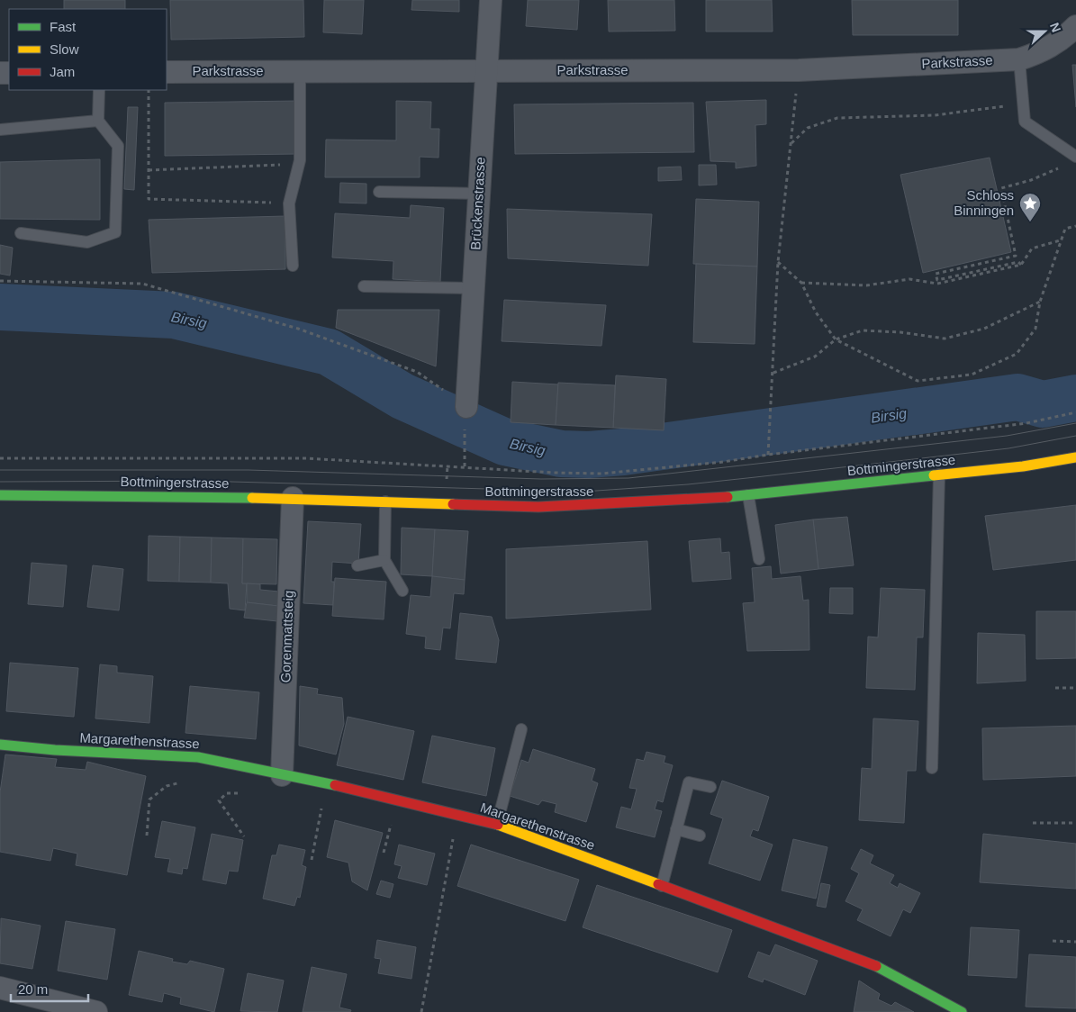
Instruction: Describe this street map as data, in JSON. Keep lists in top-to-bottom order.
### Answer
{
  "streets": {
    "main road": ["Bottmingerstrasse", "Margarethenstrasse"],
    "street": ["Parkstrasse", "Brückenstrasse", "Gorenmattsteig"]
  },
  "crossings": [
    ["Parkstrasse", "Brückenstrasse"],
    ["Bottmingerstrasse", "Gorenmattsteig"],
    ["Gorenmattsteig", "Margarethenstrasse"]
  ],
  "water": ["Birsig"],
  "places": {
    "place": ["Schloss Binningen"]
  },
  "legend": ["Fast", "Slow", "Jam"],
  "scale_bar": "20 m",
  "north": "right"
}
